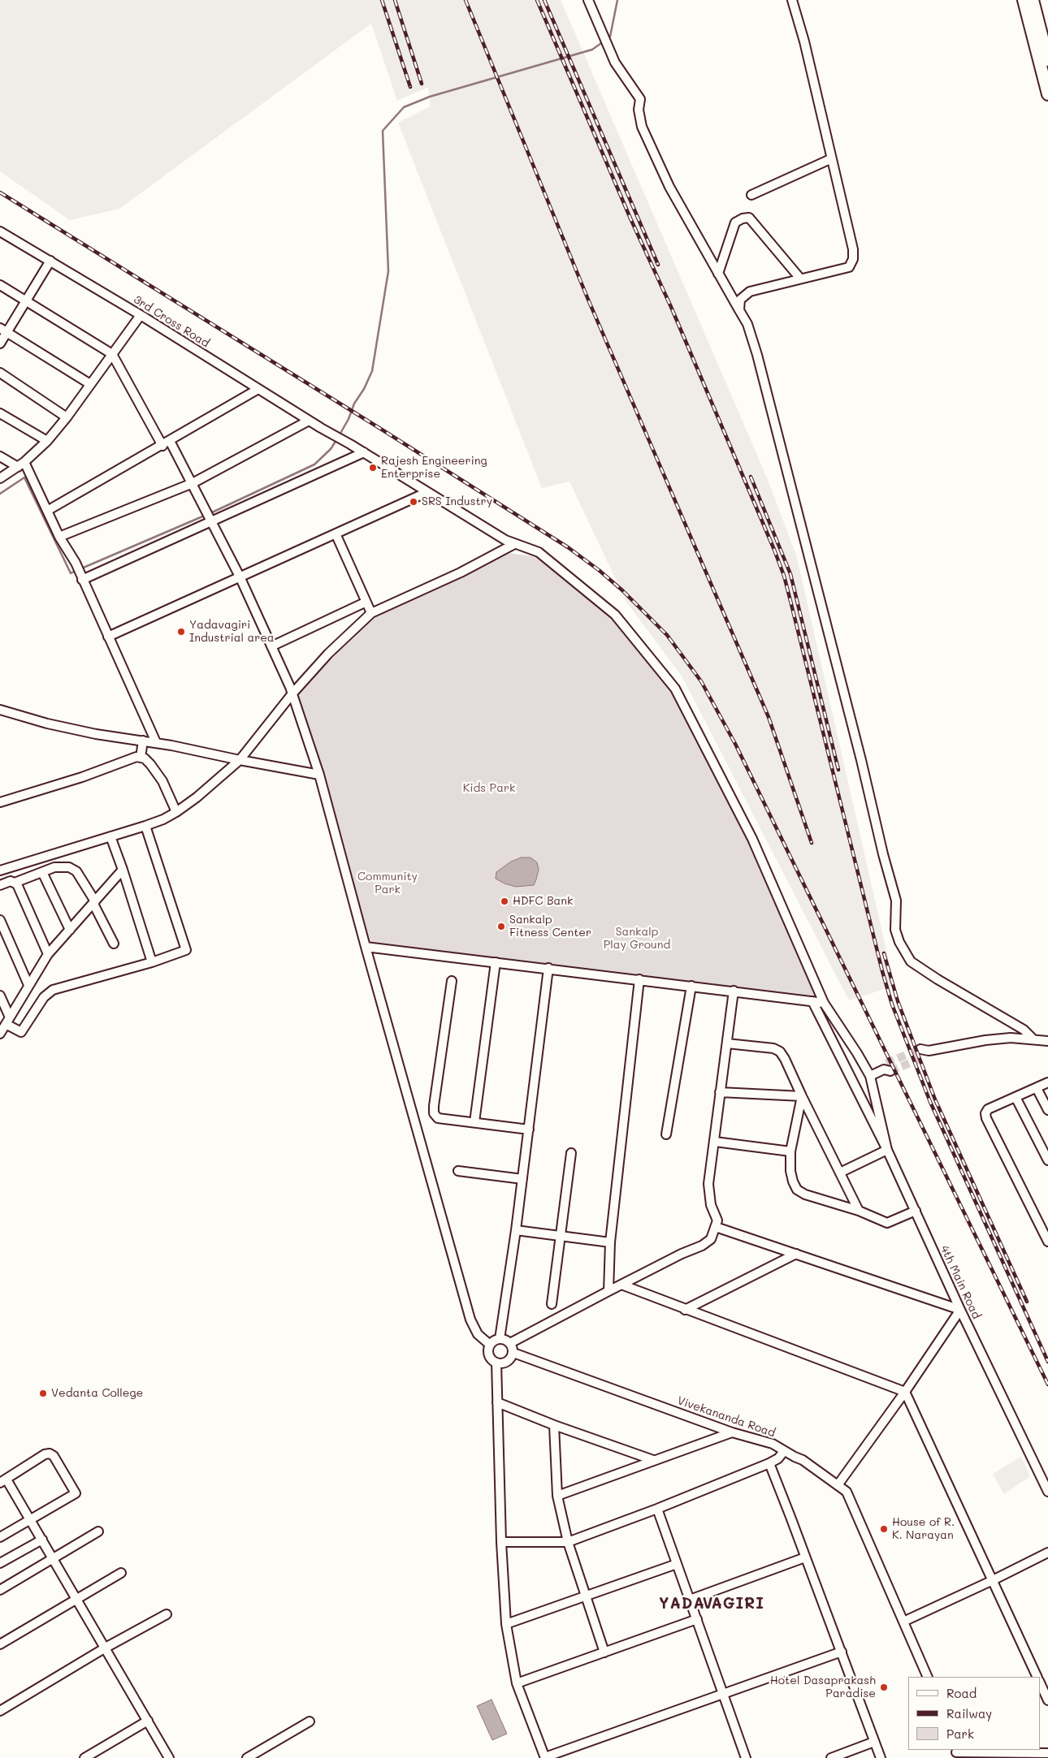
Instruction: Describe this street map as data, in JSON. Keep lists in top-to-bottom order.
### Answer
{
  "streets": {
    "street": ["3rd Cross Road", "4th Main Road", "Vivekananda Road"]
  },
  "crossings": [
    ["3rd Cross Road", "4th Main Road"]
  ],
  "districts": ["YADAVAGIRI"],
  "parks": ["Kids Park", "Community Park", "Sankalp Play Ground"],
  "places": [
    "Rajesh Engineering Enterprise",
    "SRS Industry",
    "Yadavagiri Industrial area",
    "HDFC Bank",
    "Sankalp Fitness Center",
    "Vedanta College",
    "House of R. K. Narayan",
    "Hotel Dasaprakash Paradise"
  ],
  "legend": ["Road", "Railway", "Park"]
}
